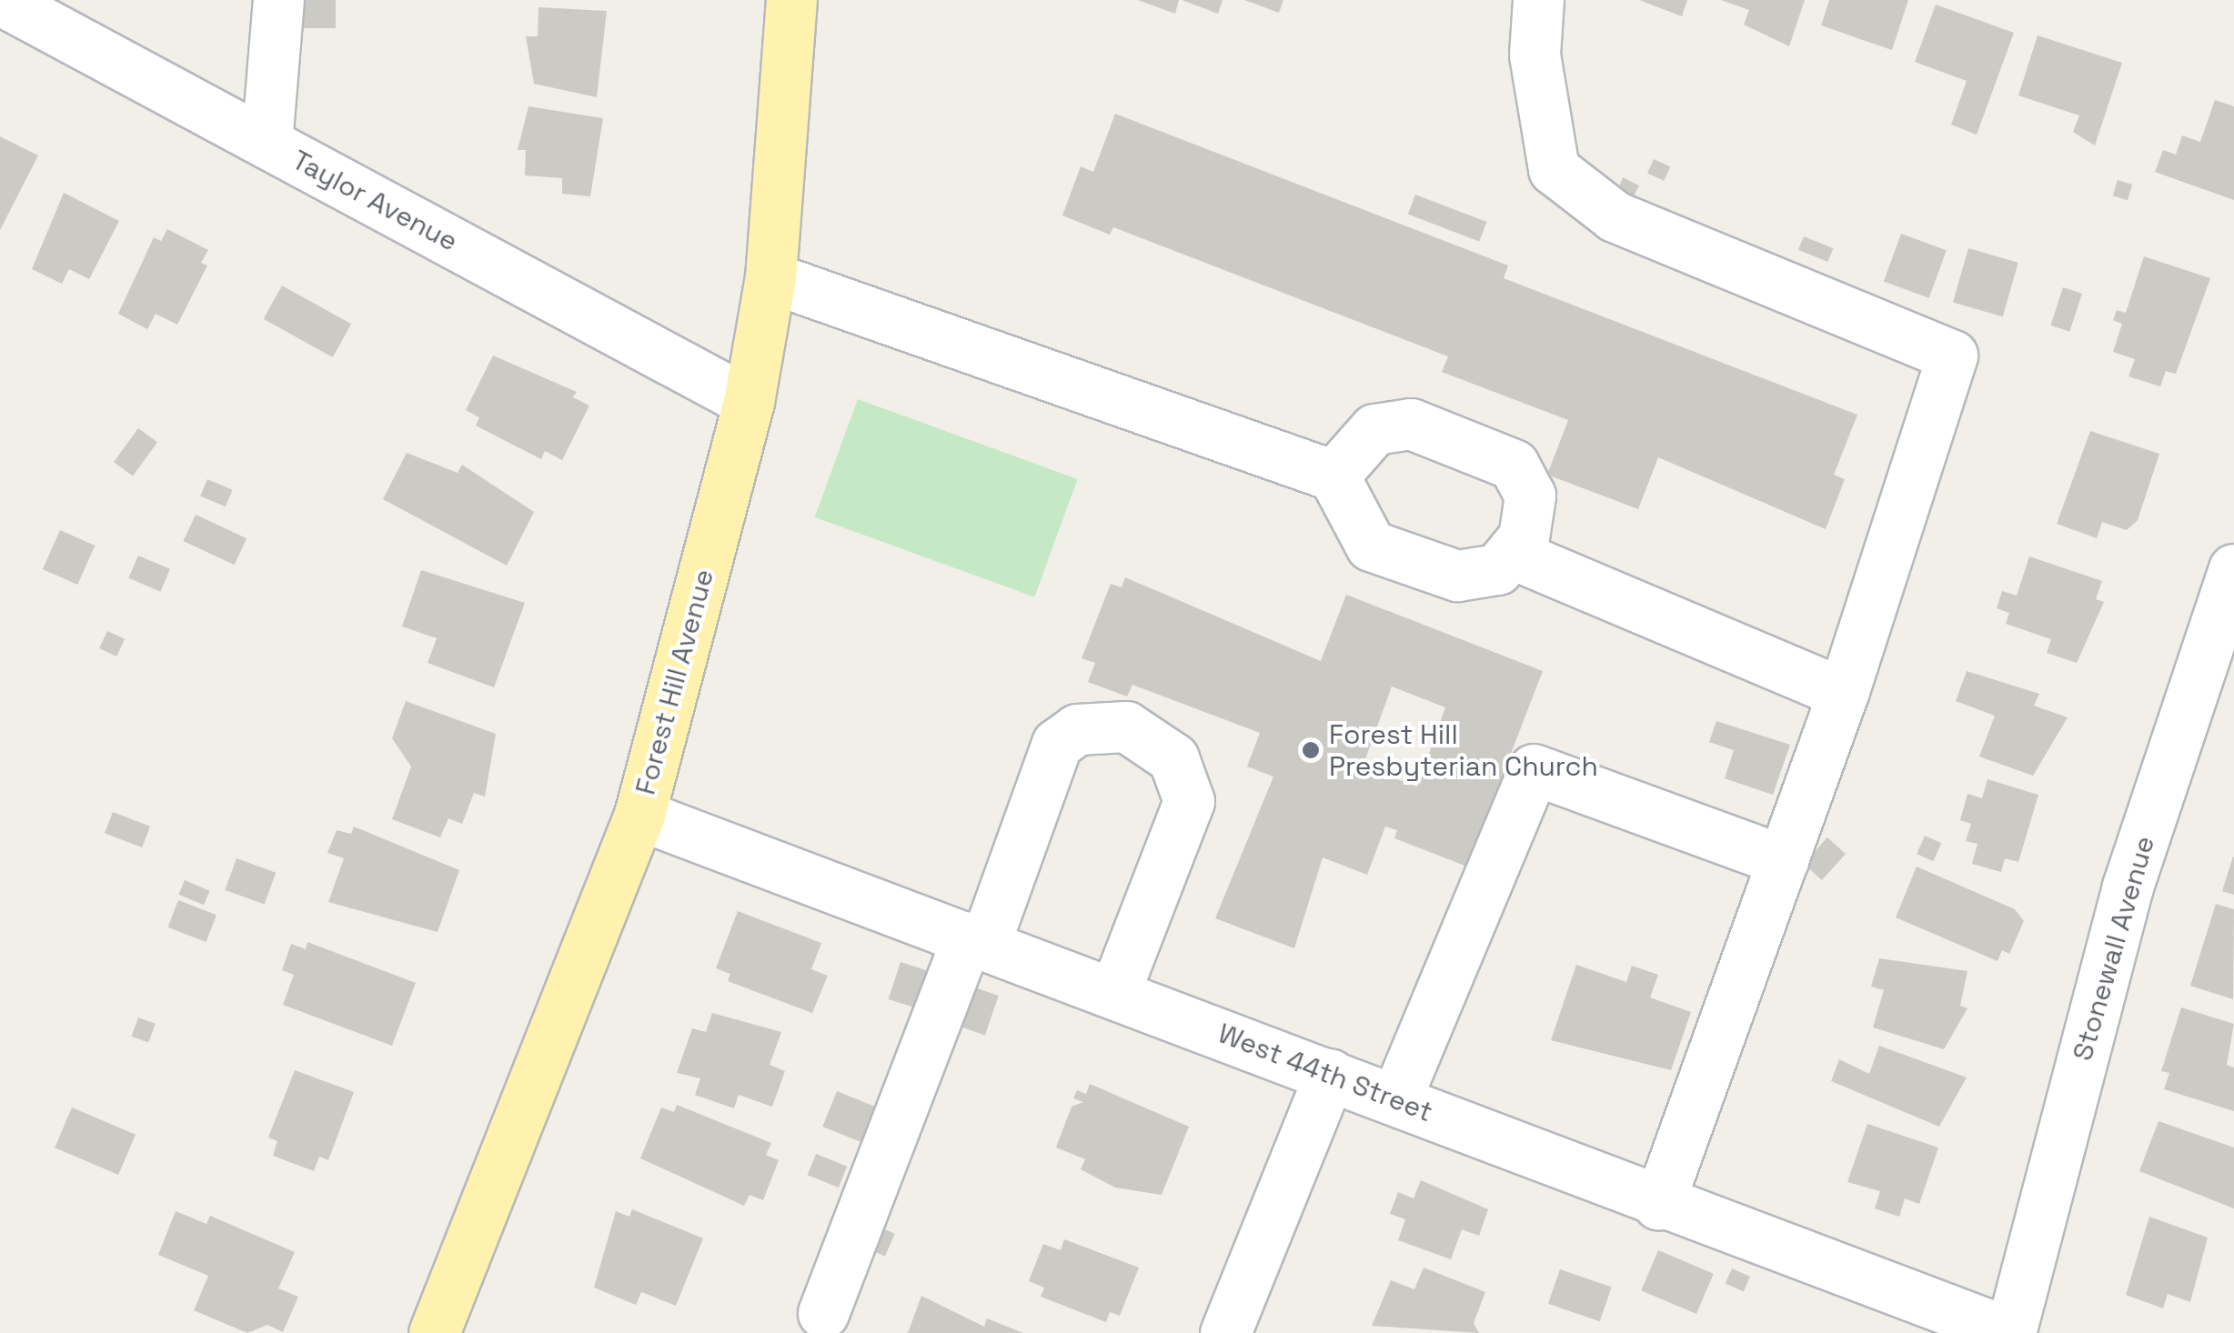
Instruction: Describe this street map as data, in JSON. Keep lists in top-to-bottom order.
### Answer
{
  "streets": {
    "main road": ["Forest Hill Avenue"],
    "street": ["Taylor Avenue", "Stonewall Avenue", "West 44th Street"]
  },
  "crossings": [
    ["Taylor Avenue", "Forest Hill Avenue"],
    ["Forest Hill Avenue", "West 44th Street"],
    ["Stonewall Avenue", "West 44th Street"]
  ],
  "places": ["Forest Hill Presbyterian Church"]
}
